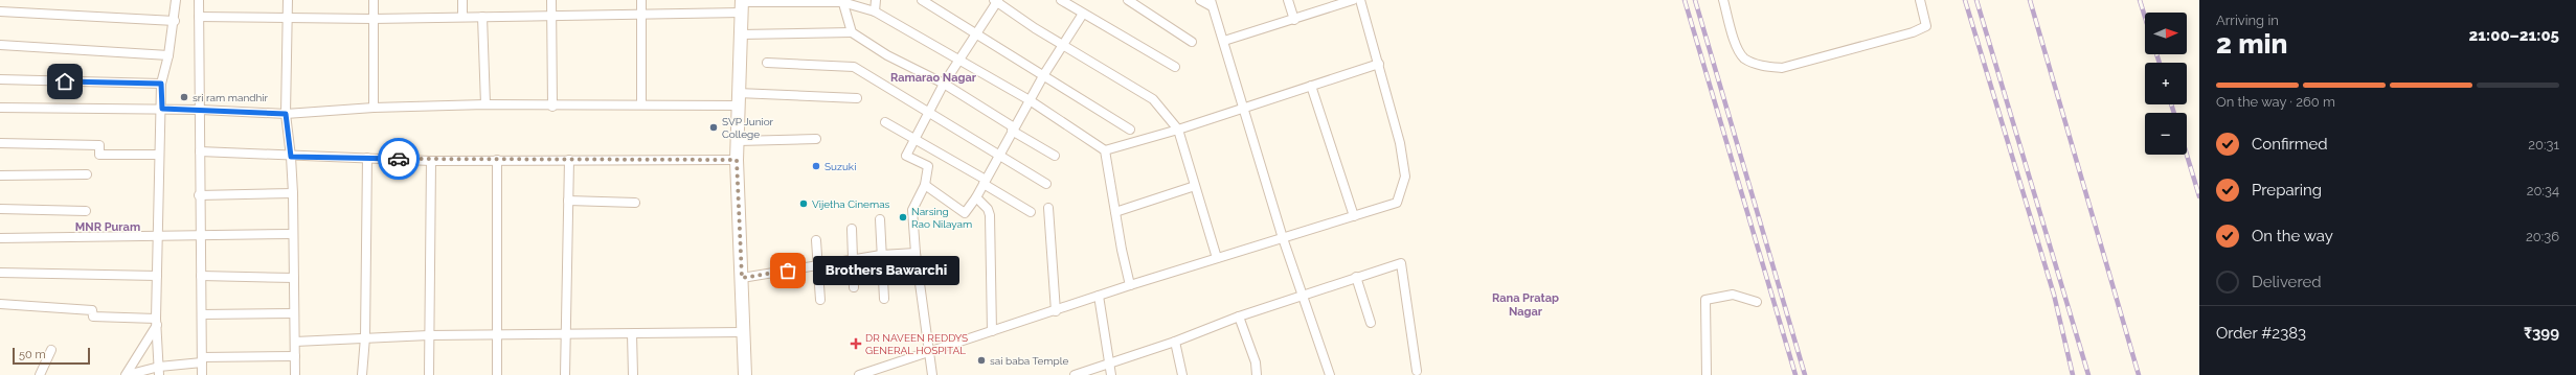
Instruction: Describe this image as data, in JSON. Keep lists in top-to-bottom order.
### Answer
{
  "districts": ["Ramarao Nagar", "MNR Puram", "Rana Pratap Nagar"],
  "places": {
    "other": [
      "sri ram mandhir",
      "SVP Junior College",
      "Suzuki",
      "Vijetha Cinemas",
      "Narsing Rao Nilayam",
      "Brothers Bawarchi",
      "sai baba Temple"
    ],
    "health": ["DR NAVEEN REDDYS GENERAL HOSPITAL"]
  },
  "scale_bar": "50 m",
  "north": "right",
  "page": {
    "heading": ["2 min", "Arriving in", "21:00–21:05"],
    "panel": ["Order #2383", "₹399"],
    "map_buttons": ["+", "−"],
    "bar": "On the way · 260 m",
    "list": [
      ["Confirmed", "20:31"],
      ["Preparing", "20:34"],
      ["On the way", "20:36"],
      "Delivered"
    ],
    "bubble": "Brothers Bawarchi",
    "scale": "50 m"
  }
}
